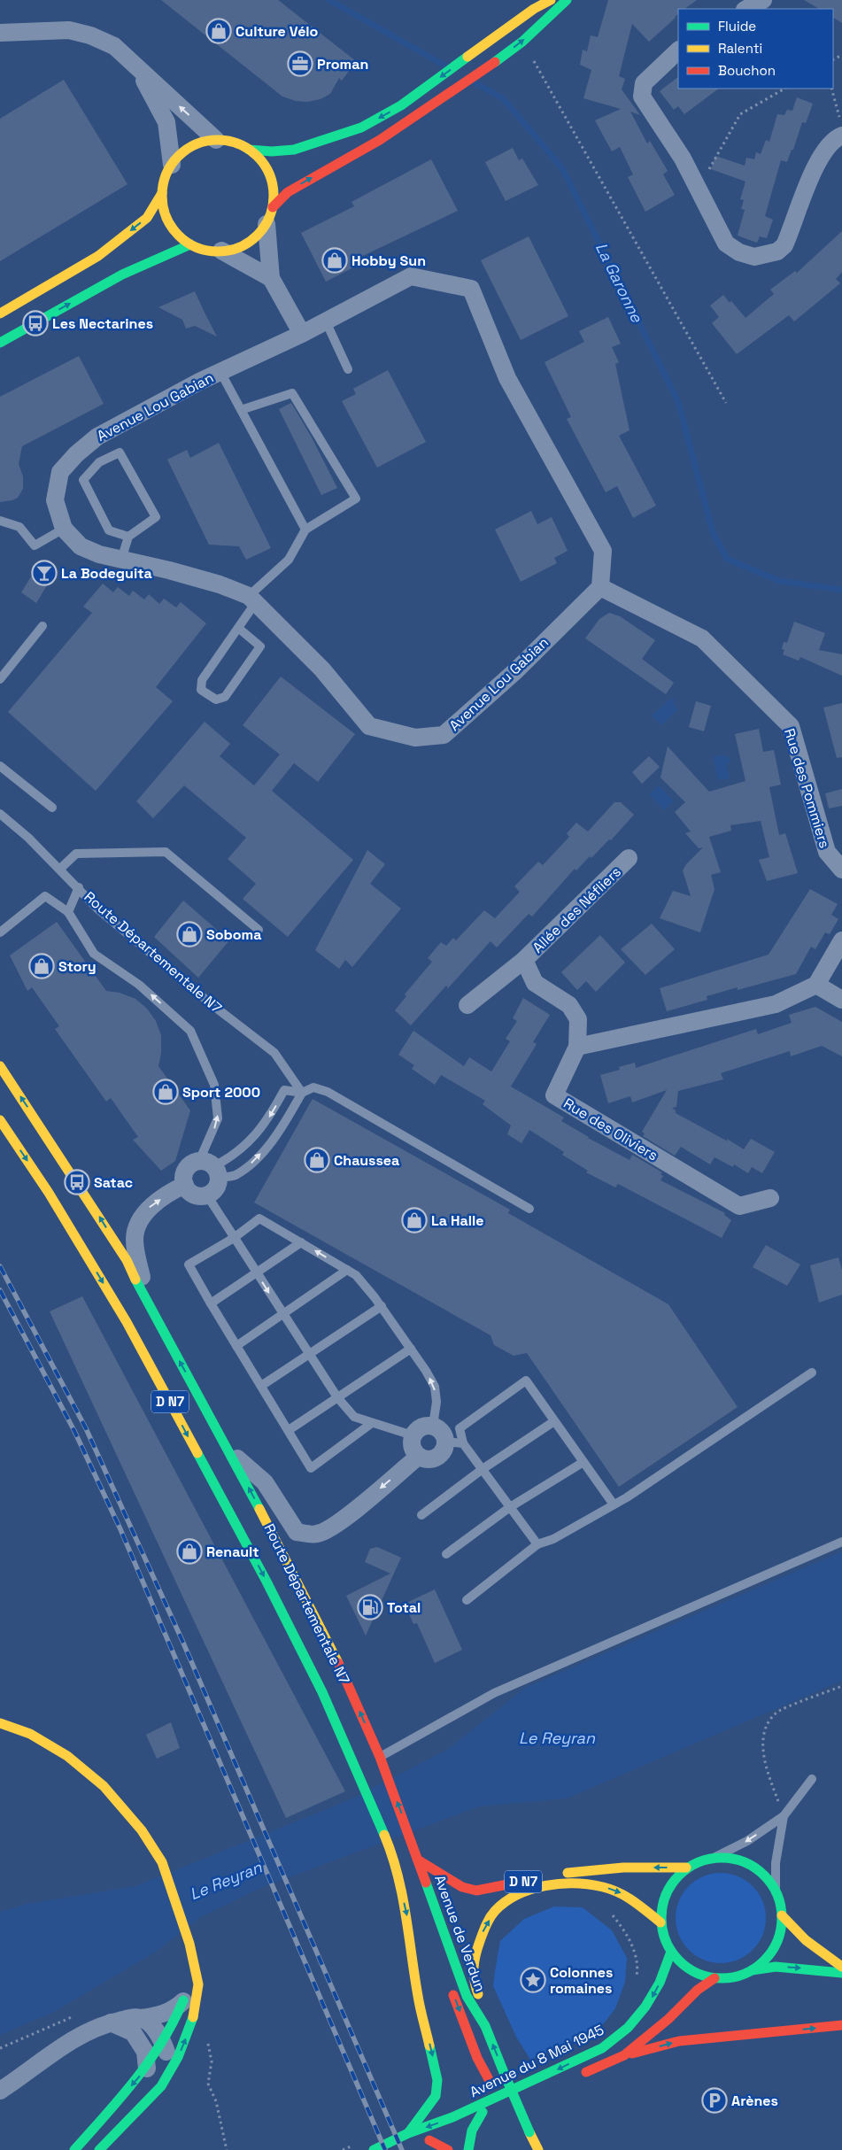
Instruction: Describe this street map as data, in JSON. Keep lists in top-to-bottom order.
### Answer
{
  "streets": {
    "main road": [
      "Route Départementale N7",
      "D N7",
      "Avenue de Verdun",
      "Avenue du 8 Mai 1945"
    ],
    "street": [
      "Avenue Lou Gabian",
      "Rue des Pommiers",
      "Allée des Néfliers",
      "Rue des Oliviers"
    ]
  },
  "crossings": [
    ["Avenue Lou Gabian", "Rue des Pommiers"],
    ["Allée des Néfliers", "Rue des Oliviers"],
    ["Route Départementale N7", "Avenue de Verdun"],
    ["D N7", "Avenue de Verdun"],
    ["D N7", "Avenue du 8 Mai 1945"]
  ],
  "one_way": ["Route Départementale N7"],
  "water": ["La Garonne", "Le Reyran"],
  "places": {
    "shop": [
      "Culture Vélo",
      "Hobby Sun",
      "Soboma",
      "Story",
      "Sport 2000",
      "Chaussea",
      "La Halle",
      "Renault"
    ],
    "office": ["Proman"],
    "bus stop": ["Les Nectarines", "Satac"],
    "bar": ["La Bodeguita"],
    "fuel station": ["Total"],
    "place": ["Colonnes romaines"],
    "parking": ["Arènes"]
  },
  "legend": ["Fluide", "Ralenti", "Bouchon"]
}
